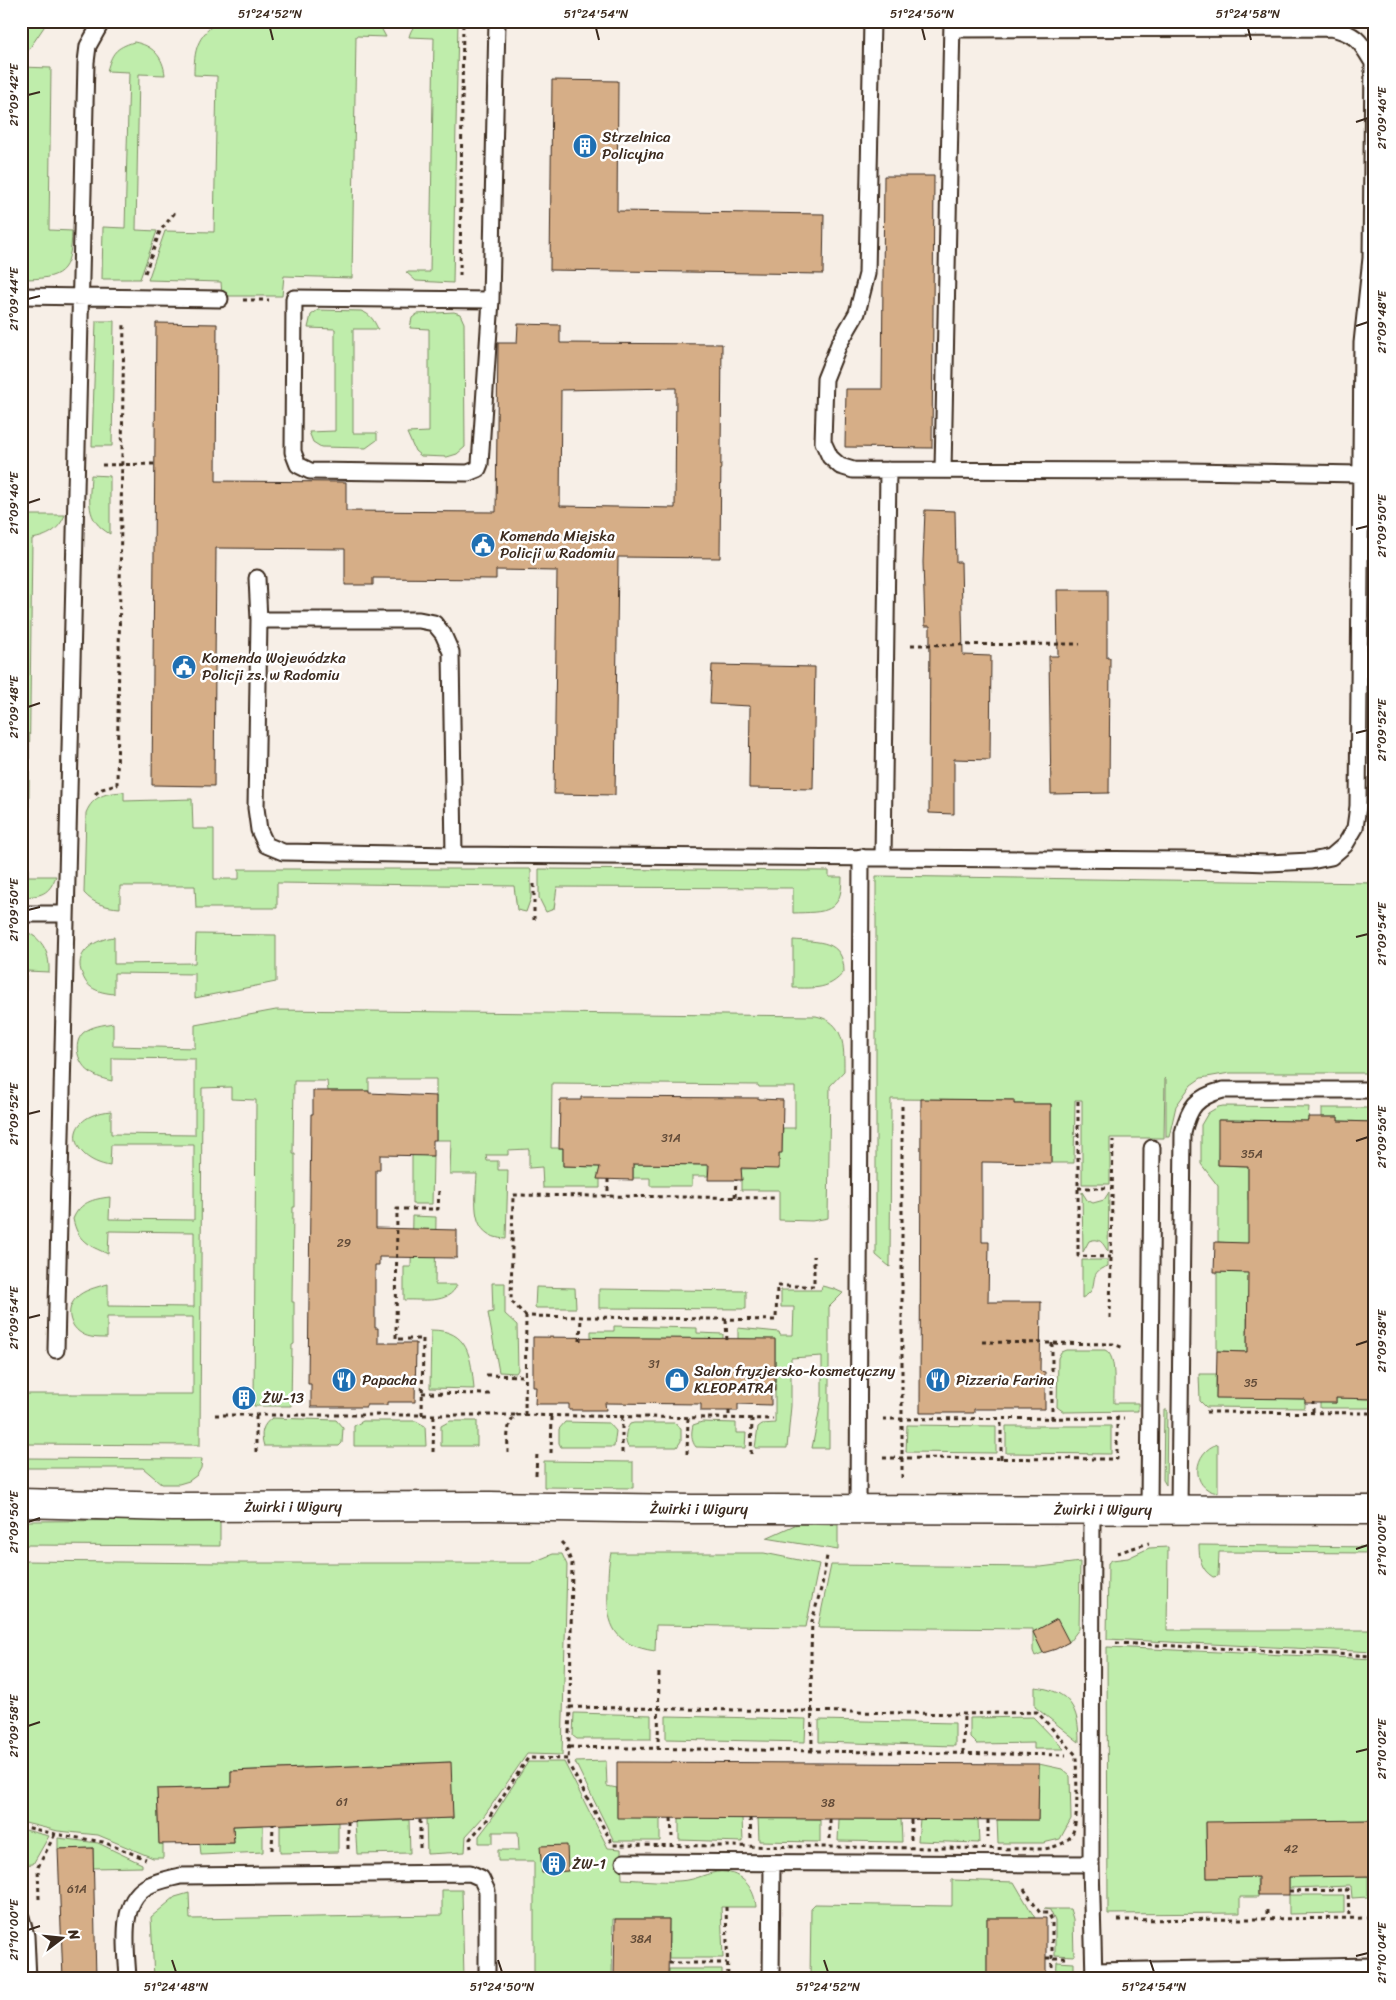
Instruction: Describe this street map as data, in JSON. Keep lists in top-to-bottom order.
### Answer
{
  "streets": {
    "street": ["Żwirki i Wigury"]
  },
  "places": {
    "building": ["Strzelnica Policyjna", "ŻW-13", "ŻW-1"],
    "public building": ["Komenda Miejska Policji w Radomiu", "Komenda Wojewódzka Policji zs. w Radomiu"],
    "restaurant": ["Papacha", "Pizzeria Farina"],
    "shop": ["Salon fryzjersko-kosmetyczny KLEOPATRA"]
  },
  "house_numbers": [
    "31A",
    "35A",
    "29",
    "31",
    "35",
    "61",
    "38",
    "42",
    "61A",
    "38A"
  ],
  "north": "right",
  "coordinates": [
    "51°24'52\"N",
    "51°24'54\"N",
    "51°24'56\"N",
    "51°24'58\"N",
    "21°09'42\"E",
    "21°09'46\"E",
    "21°09'44\"E",
    "21°09'48\"E",
    "21°09'50\"E",
    "21°09'52\"E",
    "21°09'54\"E",
    "21°09'56\"E",
    "21°09'58\"E",
    "21°10'00\"E",
    "21°10'02\"E",
    "21°10'04\"E",
    "51°24'48\"N",
    "51°24'50\"N"
  ]
}
